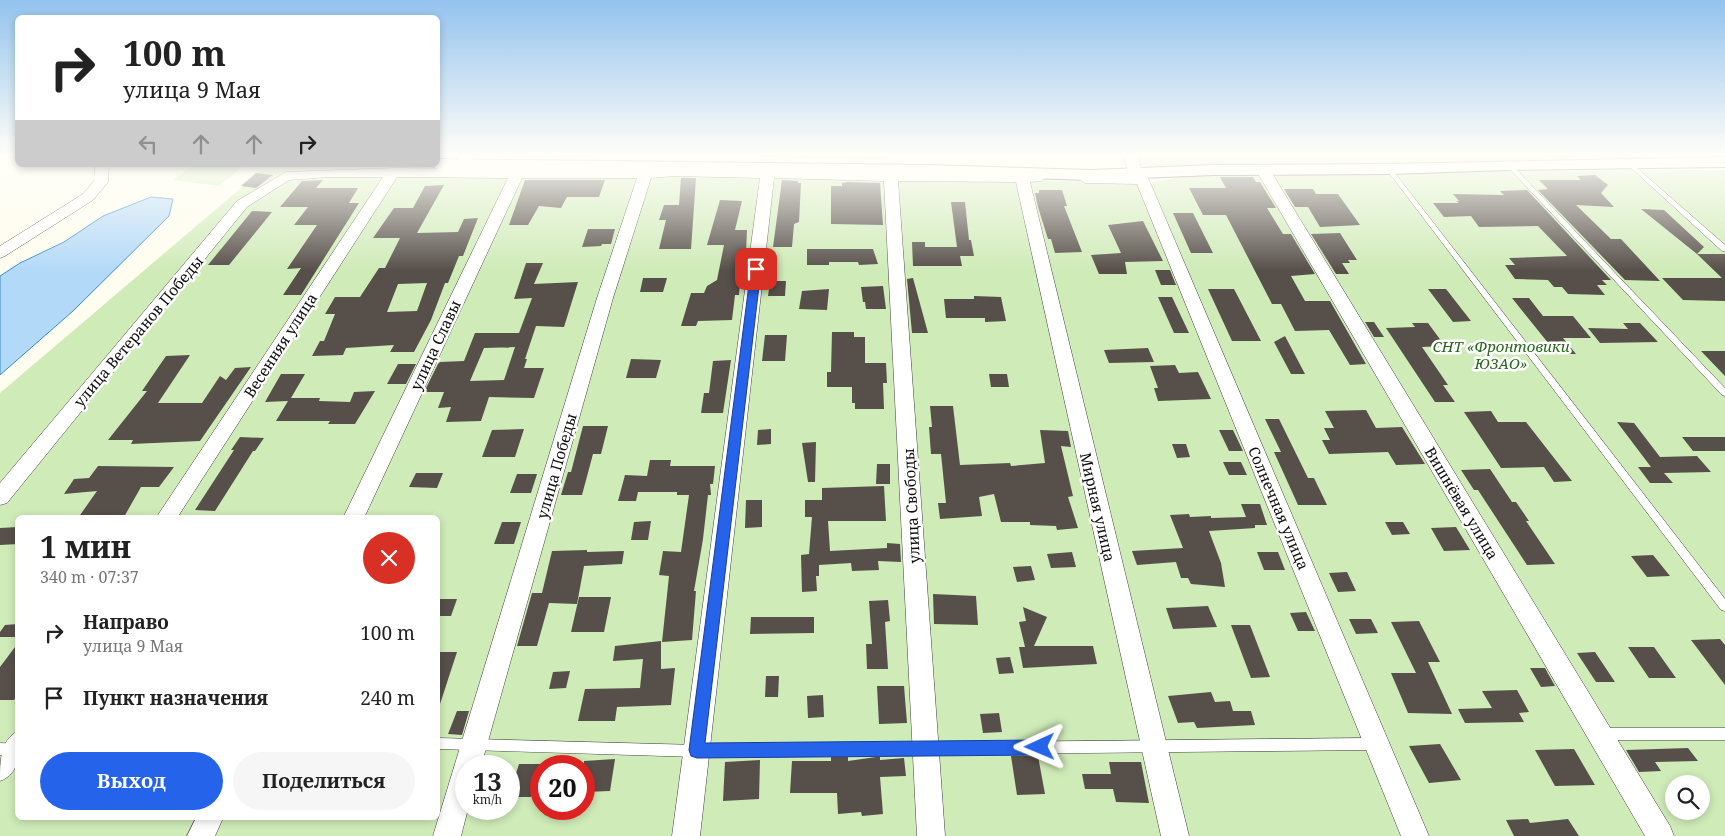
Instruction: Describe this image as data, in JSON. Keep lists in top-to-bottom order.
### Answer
{
  "streets": {
    "street": [
      "улица Ветеранов Победы",
      "Весенняя улица",
      "улица Славы",
      "улица Победы",
      "Вишнёвая улица",
      "улица Свободы",
      "Мирная улица",
      "Солнечная улица"
    ]
  },
  "parks": ["СНТ «Фронтовики ЮЗАО»"],
  "page": {
    "turn": ["100 m", "улица 9 Мая"],
    "heading": ["1 мин", "340 m · 07:37"],
    "list": [
      {
        "name": "Направо",
        "note": "улица 9 Мая",
        "value": "100 m"
      },
      {
        "name": "Пункт назначения",
        "value": "240 m"
      }
    ],
    "buttons": ["Выход", "Поделиться"],
    "speed": "13 km/h",
    "limit": "20"
  }
}
